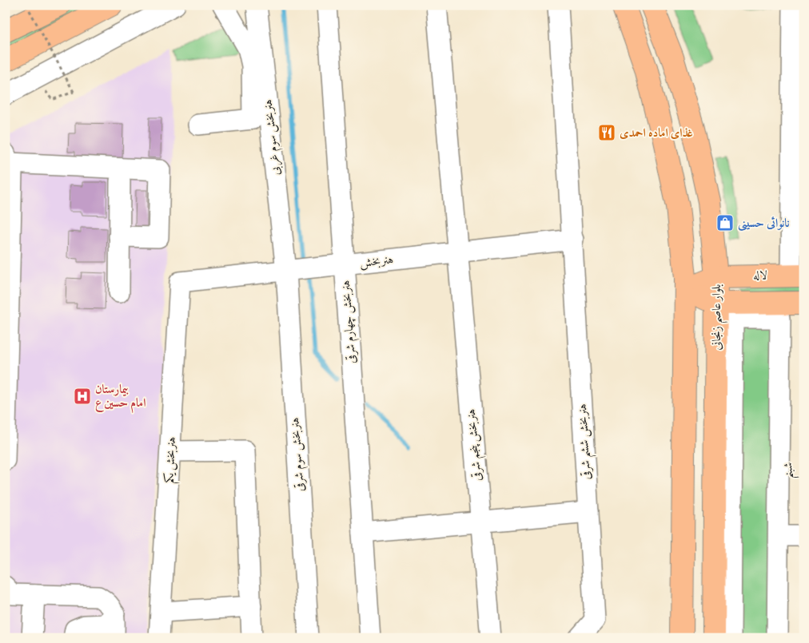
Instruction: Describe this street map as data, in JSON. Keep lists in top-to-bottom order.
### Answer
{
  "streets": {
    "main road": ["لاله", "بلوار عاصم زنجانی"],
    "street": [
      "هنربخش سوم غربی",
      "هنربخش",
      "هنربخش چهارم شرقی",
      "هنربخش ششم شرقی",
      "هنربخش پنجم شرقی",
      "هنربخش سوم شرقی",
      "هنربخش یکم",
      "شبنم"
    ]
  },
  "crossings": [
    ["هنربخش سوم غربی", "هنربخش"],
    ["هنربخش سوم غربی", "هنربخش سوم شرقی"],
    ["هنربخش", "هنربخش چهارم شرقی"],
    ["هنربخش", "هنربخش ششم شرقی"],
    ["هنربخش", "هنربخش پنجم شرقی"],
    ["هنربخش", "هنربخش سوم شرقی"],
    ["هنربخش", "هنربخش یکم"],
    ["لاله", "بلوار عاصم زنجانی"]
  ],
  "places": {
    "restaurant": ["غذای اماده احمدی"],
    "shop": ["نانوائی حسینی"],
    "hospital": ["بیمارستان امام حسین ع"]
  }
}
